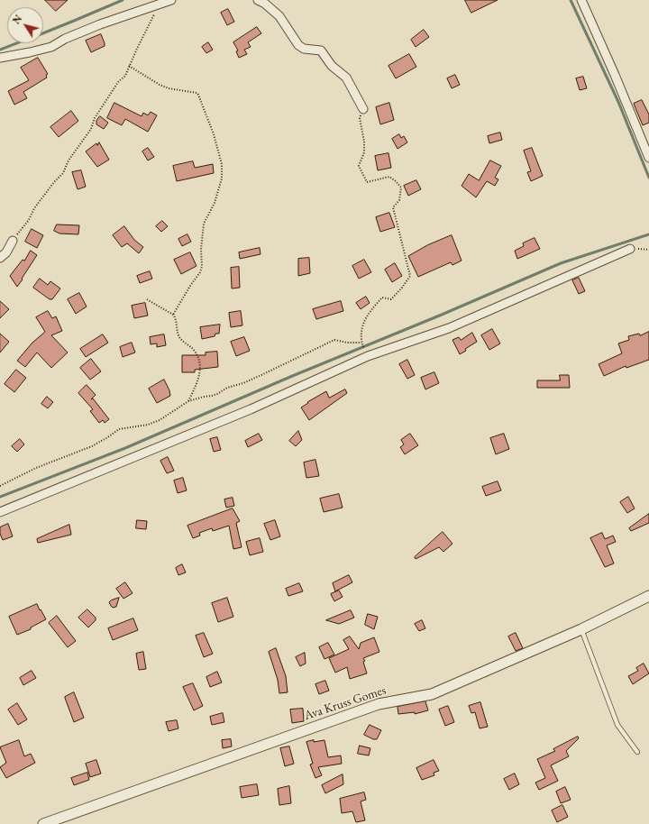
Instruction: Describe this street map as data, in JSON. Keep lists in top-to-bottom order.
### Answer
{
  "streets": {
    "street": ["Ava Kruss Gomes"]
  },
  "north": "top left"
}
